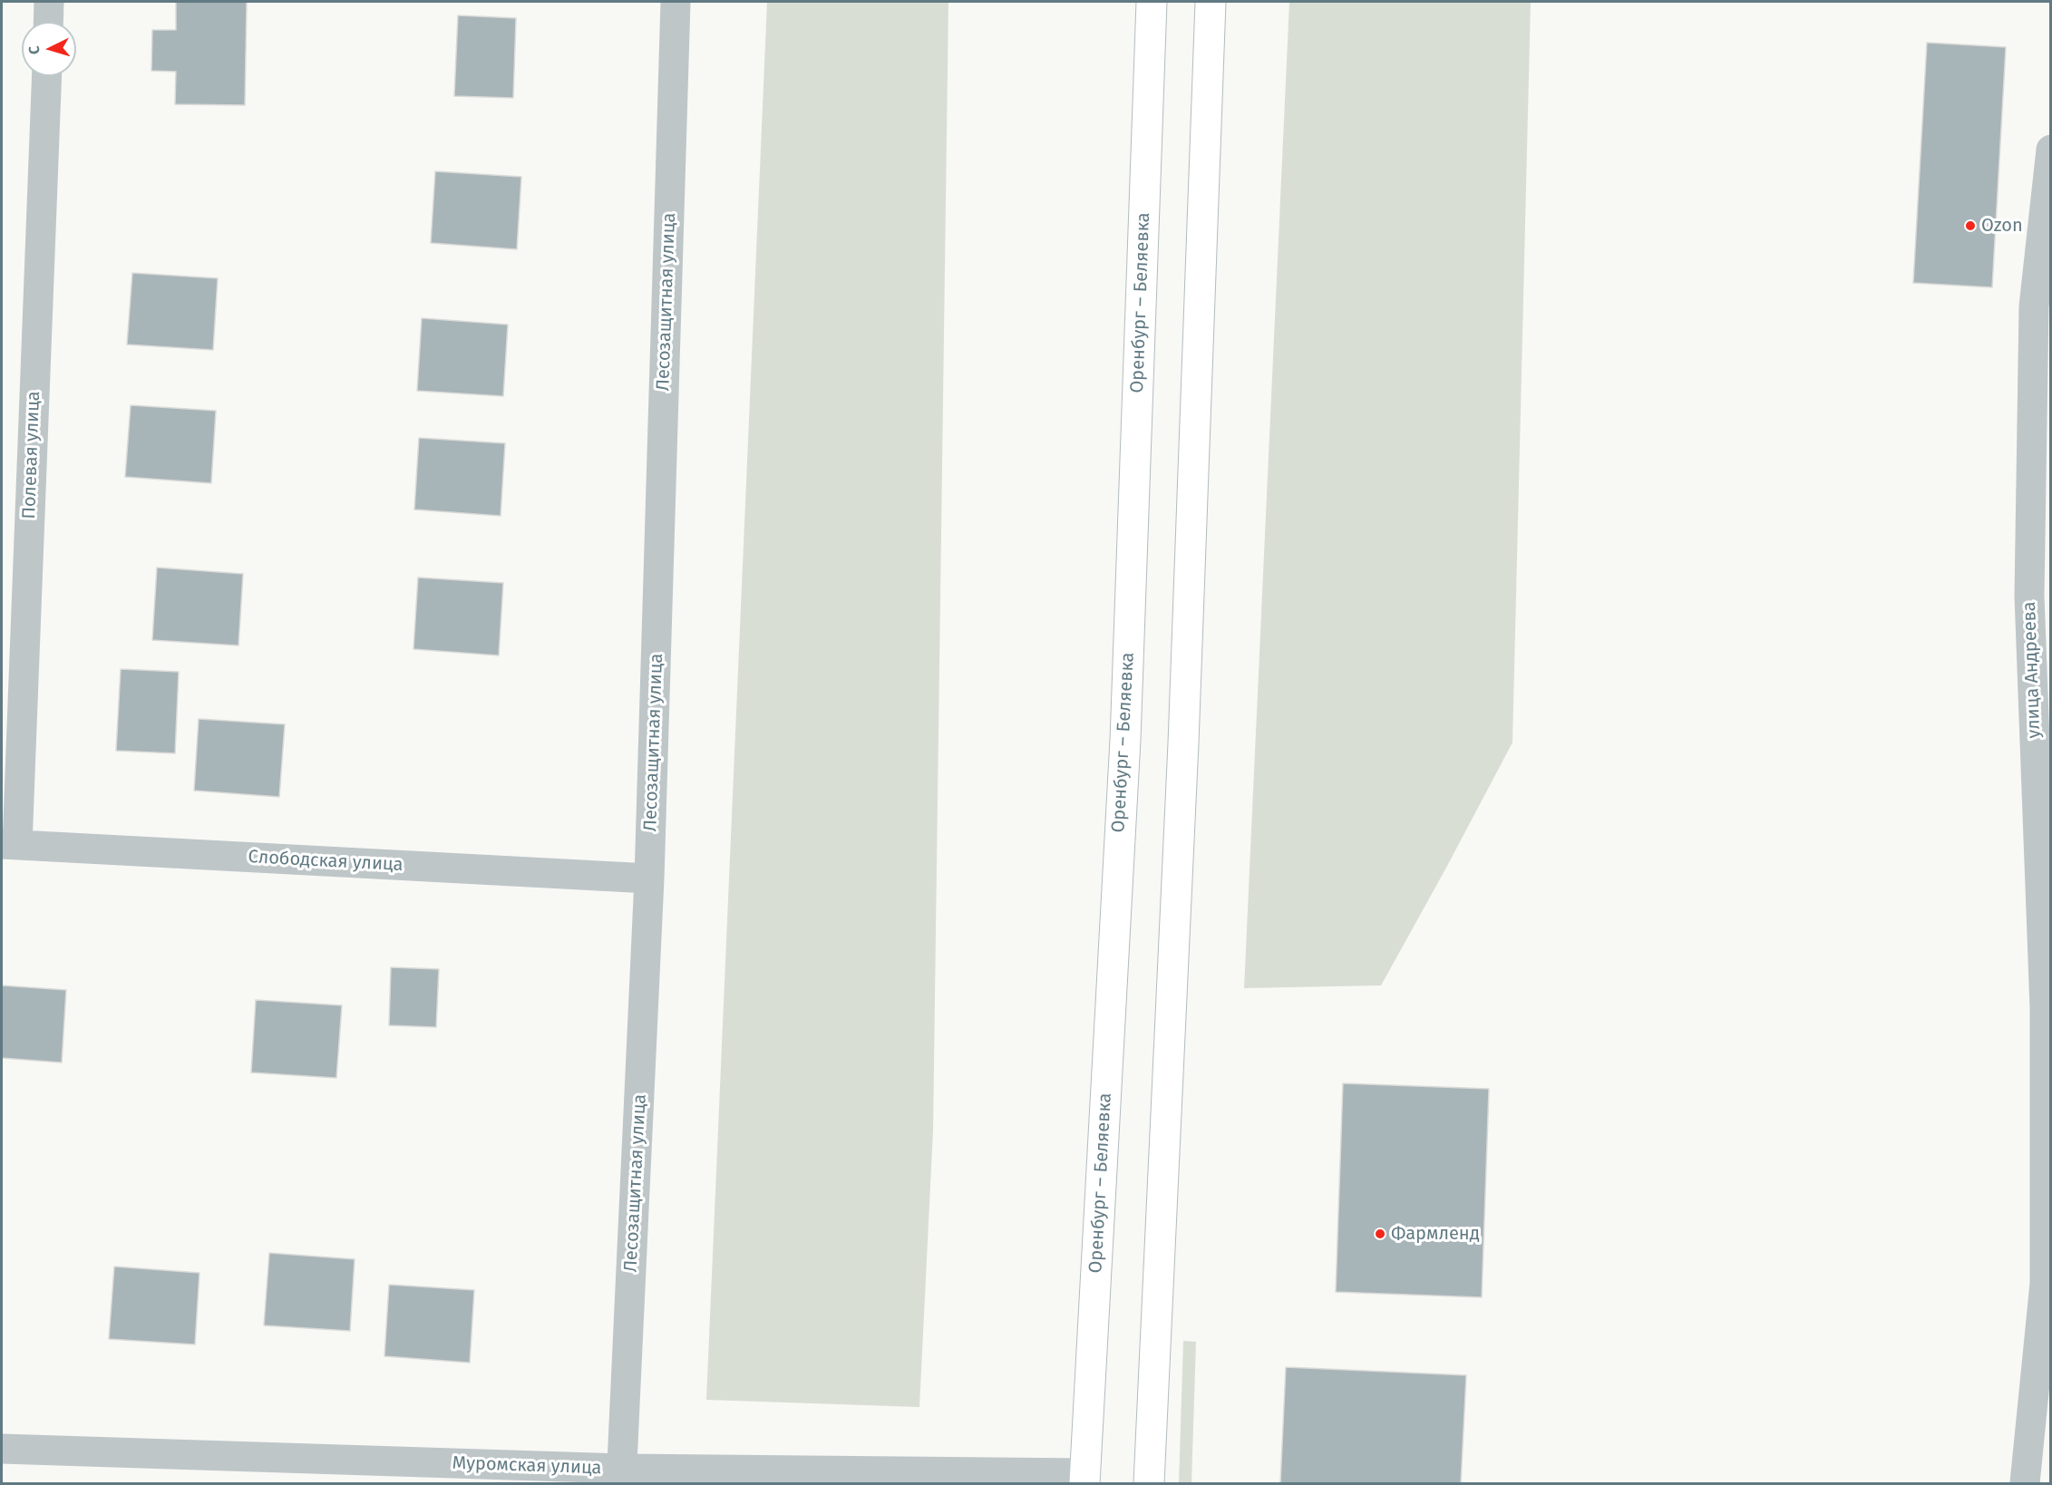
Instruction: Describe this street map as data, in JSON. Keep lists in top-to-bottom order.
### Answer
{
  "streets": {
    "main road": ["Оренбург – Беляевка"],
    "street": [
      "Лесозащитная улица",
      "Полевая улица",
      "улица Андреева",
      "Слободская улица",
      "Муромская улица"
    ]
  },
  "crossings": [
    ["Лесозащитная улица", "Слободская улица"],
    ["Лесозащитная улица", "Муромская улица"],
    ["Оренбург – Беляевка", "Муромская улица"],
    ["Полевая улица", "Слободская улица"]
  ],
  "places": ["Ozon", "Фармленд"],
  "north": "left"
}
